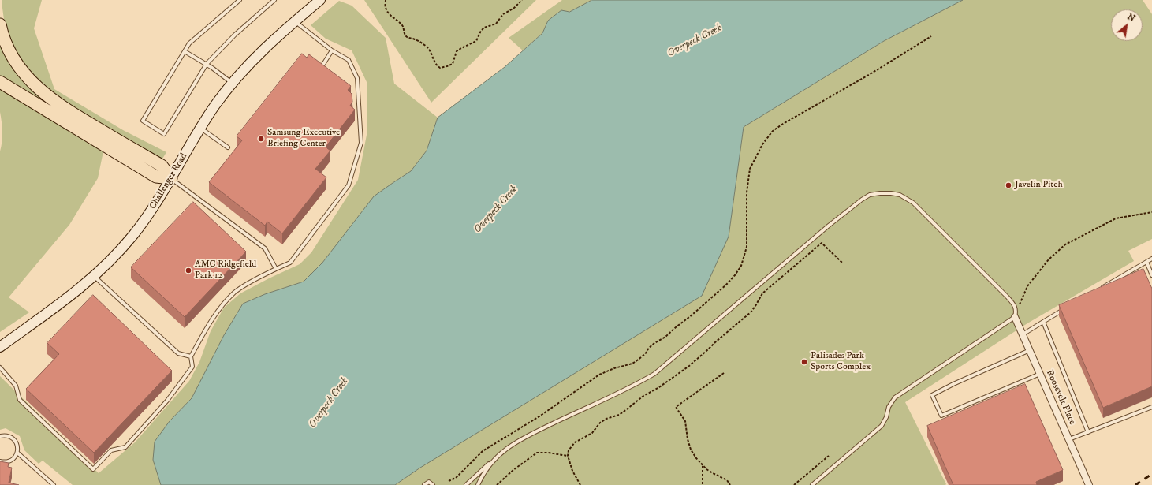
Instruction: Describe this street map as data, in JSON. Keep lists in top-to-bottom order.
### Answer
{
  "streets": {
    "main road": ["Challenger Road"],
    "street": ["Roosevelt Place"]
  },
  "water": ["Overpeck Creek"],
  "places": [
    "Samsung Executive Briefing Center",
    "Javelin Pitch",
    "AMC Ridgefield Park 12",
    "Palisades Park Sports Complex"
  ],
  "north": "top right"
}
